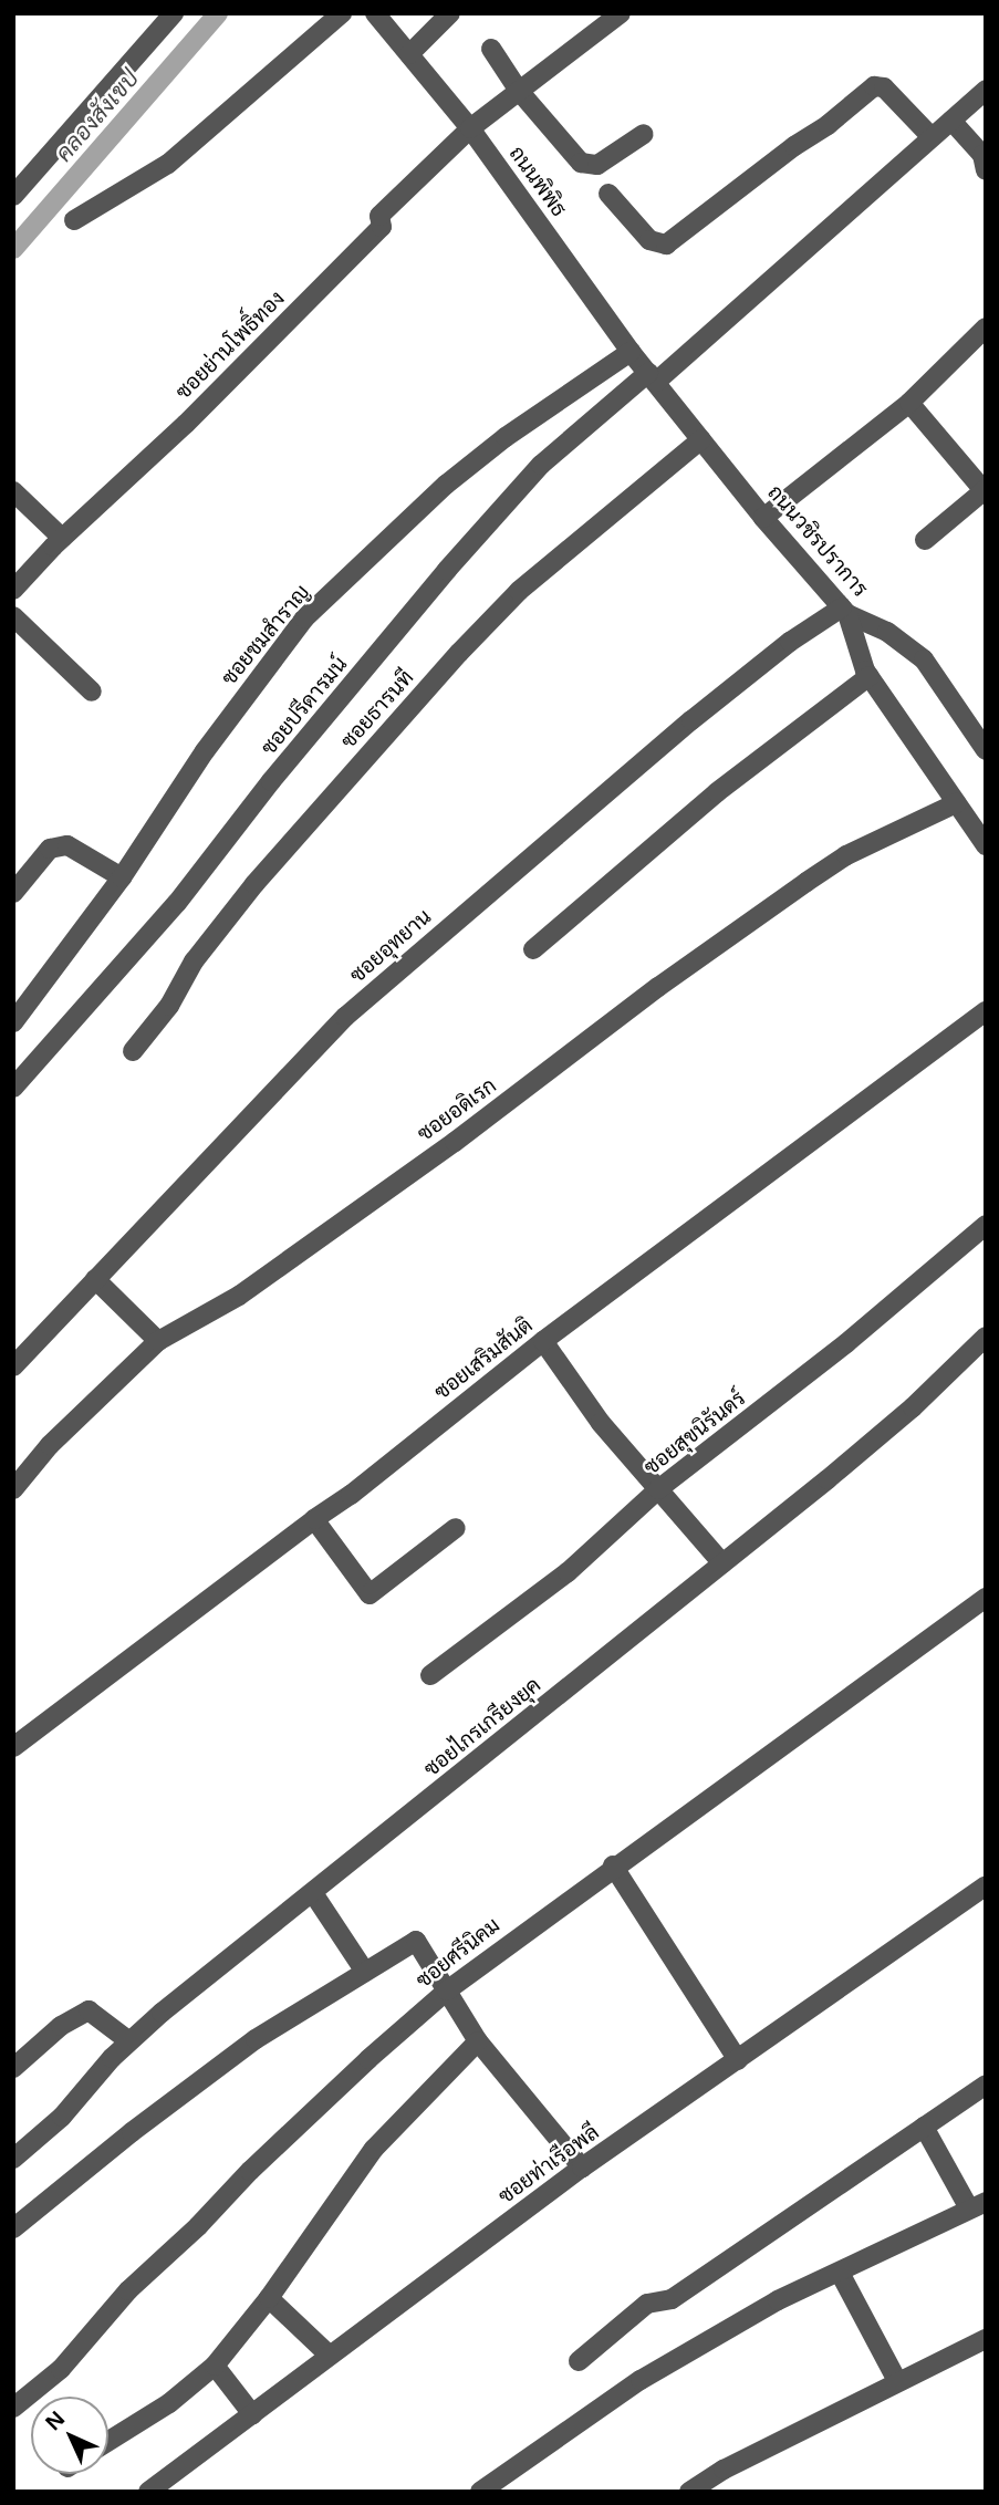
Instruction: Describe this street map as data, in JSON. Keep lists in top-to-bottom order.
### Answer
{
  "streets": {
    "street": [
      "ถนนพิพิธ",
      "ซอยย่านโพธิ์ทอง",
      "ถนนวชิรปราการ",
      "ซอยชมสำราญ",
      "ซอยปรีดารมน์",
      "ซอยธารนที",
      "ซอยอุทยาน",
      "ซอยอดิเรก",
      "ซอยเสริมสันติ",
      "ซอยสุขนิรันดร์",
      "ซอยไกรเกรียงยุค",
      "ซอยศรีนิคม",
      "ซอยท่าเรือพลี"
    ]
  },
  "crossings": [
    ["ถนนพิพิธ", "ซอยย่านโพธิ์ทอง"],
    ["ถนนพิพิธ", "ถนนวชิรปราการ"],
    ["ถนนพิพิธ", "ซอยชมสำราญ"],
    ["ถนนพิพิธ", "ซอยปรีดารมน์"],
    ["ถนนวชิรปราการ", "ซอยปรีดารมน์"],
    ["ถนนวชิรปราการ", "ซอยธารนที"],
    ["ถนนวชิรปราการ", "ซอยอุทยาน"]
  ],
  "water": ["คลองสังเขป"],
  "north": "top left"
}
